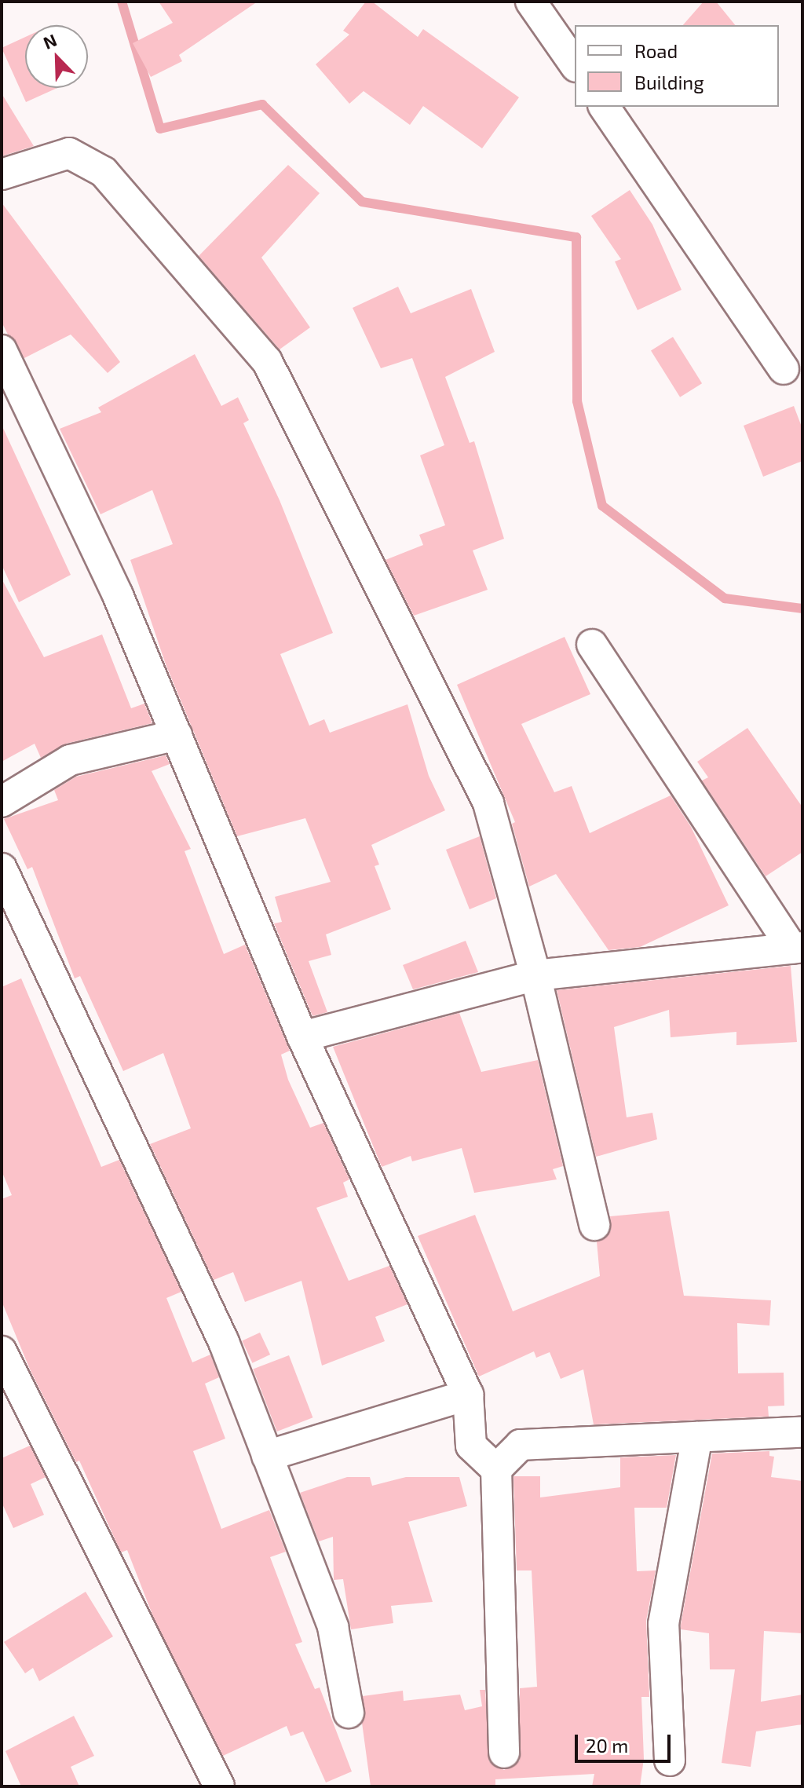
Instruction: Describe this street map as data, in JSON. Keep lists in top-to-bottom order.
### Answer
{
  "legend": ["Road", "Building"],
  "scale_bar": "20 m",
  "north": "top left"
}
